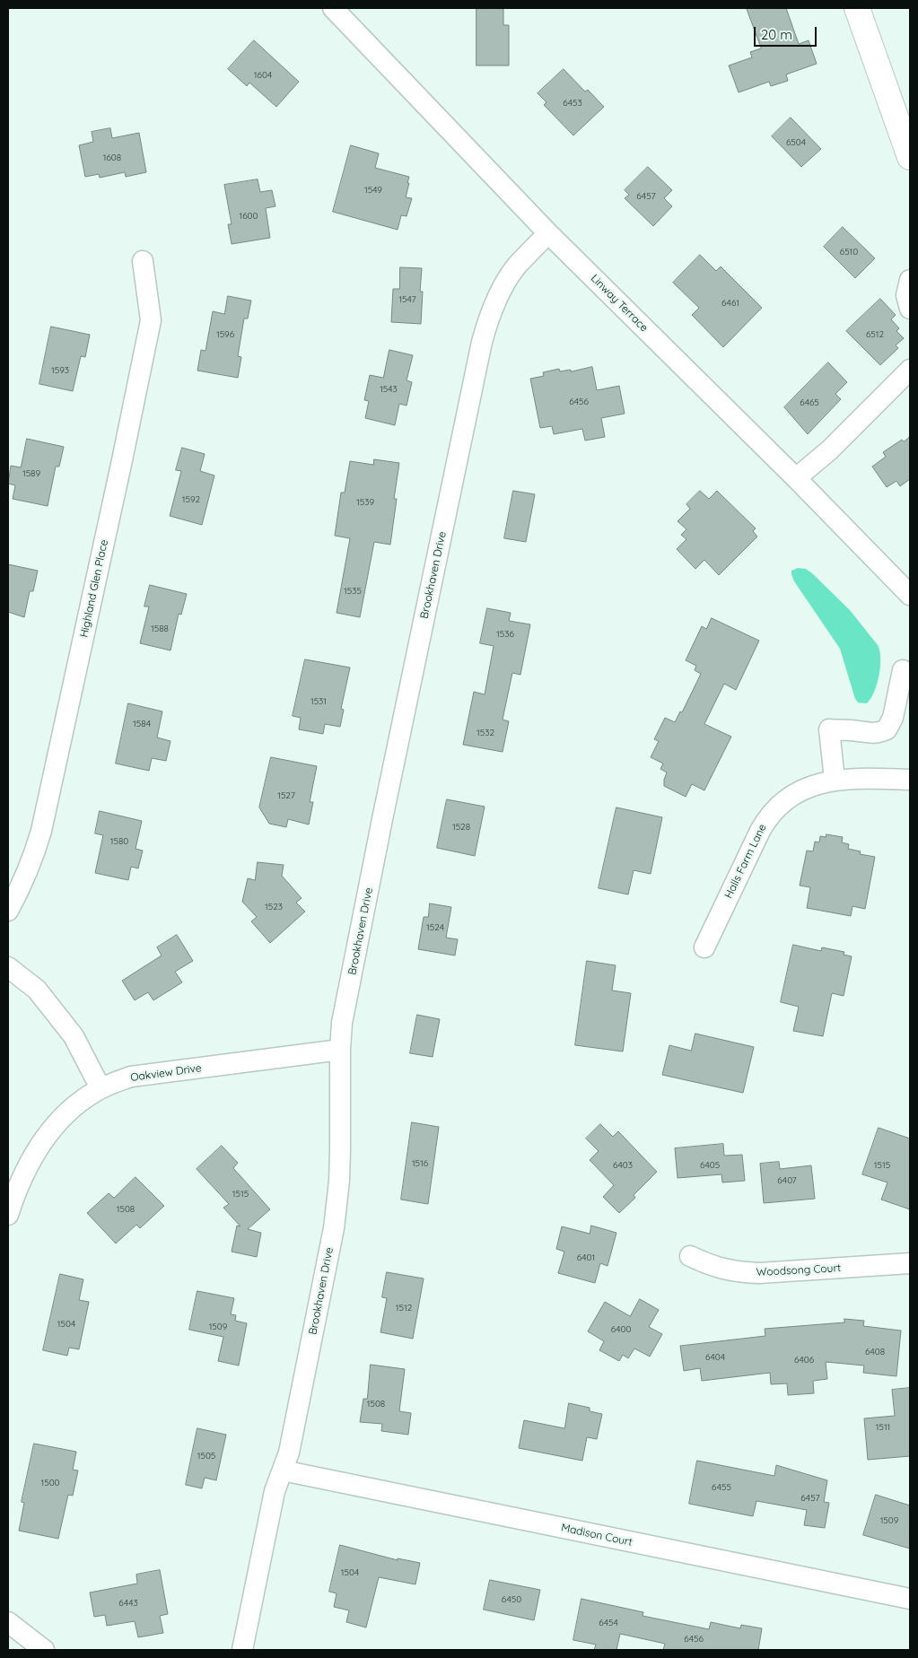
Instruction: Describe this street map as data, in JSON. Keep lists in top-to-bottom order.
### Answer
{
  "streets": {
    "street": [
      "Linway Terrace",
      "Brookhaven Drive",
      "Highland Glen Place",
      "Halls Farm Lane",
      "Oakview Drive",
      "Woodsong Court",
      "Madison Court"
    ]
  },
  "crossings": [
    ["Linway Terrace", "Brookhaven Drive"],
    ["Brookhaven Drive", "Oakview Drive"],
    ["Brookhaven Drive", "Madison Court"]
  ],
  "house_numbers": [
    "1604",
    "6453",
    "6504",
    "1608",
    "1549",
    "6457",
    "1600",
    "6510",
    "1547",
    "6461",
    "1596",
    "6512",
    "1593",
    "1543",
    "6456",
    "6465",
    "1589",
    "1592",
    "1539",
    "1535",
    "1588",
    "1536",
    "1531",
    "1584",
    "1532",
    "1527",
    "1528",
    "1580",
    "1523",
    "1524",
    "1516",
    "6403",
    "6405",
    "1515",
    "6407",
    "1515",
    "1508",
    "6401",
    "1512",
    "1504",
    "1509",
    "6400",
    "6408",
    "6404",
    "6406",
    "1508",
    "1511",
    "1505",
    "1500",
    "6455",
    "6457",
    "1509",
    "1504",
    "6450",
    "6443",
    "6454",
    "6456"
  ],
  "scale_bar": "20 m"
}
